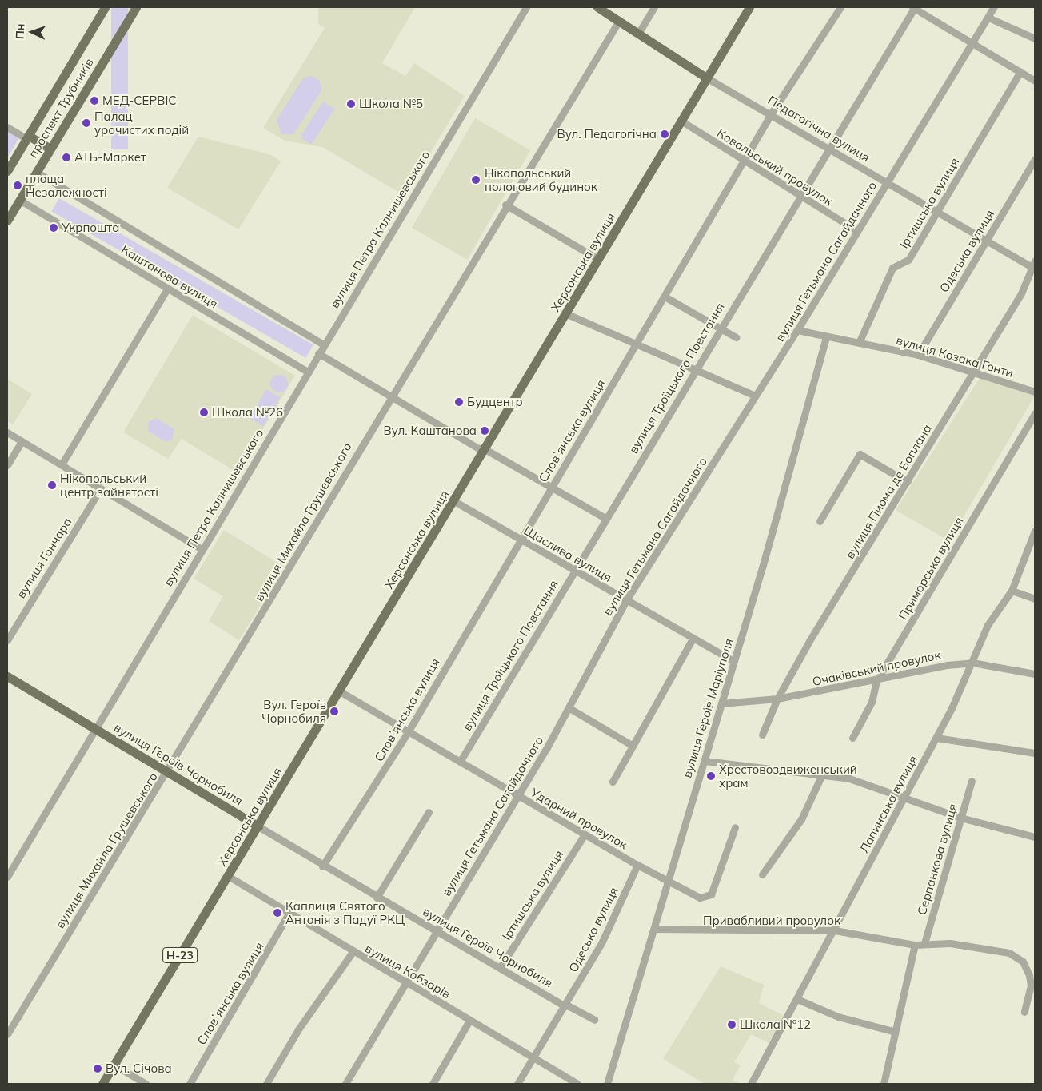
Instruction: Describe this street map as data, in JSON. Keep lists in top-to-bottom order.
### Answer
{
  "streets": {
    "main road": [
      "проспект Трубників",
      "Педагогічна вулиця",
      "Херсонська вулиця",
      "вулиця Героїв Чорнобиля",
      "Н-23"
    ],
    "street": [
      "Ковальський провулок",
      "Іртишська вулиця",
      "вулиця Петра Калнишевського",
      "Одеська вулиця",
      "вулиця Гетьмана Сагайдачного",
      "Каштанова вулиця",
      "вулиця Козака Гонти",
      "вулиця Троїцького Повстання",
      "Словʼянська вулиця",
      "вулиця Гійома де Боплана",
      "вулиця Михайла Грушевського",
      "Щаслива вулиця",
      "вулиця Гончара",
      "Приморська вулиця",
      "Очаківський провулок",
      "вулиця Героїв Маріуполя",
      "Лапинська вулиця",
      "Ударний провулок",
      "Серпанкова вулиця",
      "Привабливий провулок",
      "вулиця Кобзарів"
    ]
  },
  "crossings": [
    ["проспект Трубників", "Каштанова вулиця"],
    ["Педагогічна вулиця", "Іртишська вулиця"],
    ["Педагогічна вулиця", "Одеська вулиця"],
    ["Педагогічна вулиця", "вулиця Гетьмана Сагайдачного"],
    ["Педагогічна вулиця", "Херсонська вулиця"],
    ["Педагогічна вулиця", "вулиця Троїцького Повстання"],
    ["Педагогічна вулиця", "Словʼянська вулиця"],
    ["Педагогічна вулиця", "вулиця Гійома де Боплана"],
    ["Педагогічна вулиця", "вулиця Михайла Грушевського"],
    ["Ковальський провулок", "вулиця Гетьмана Сагайдачного"],
    ["Ковальський провулок", "Херсонська вулиця"],
    ["Ковальський провулок", "вулиця Троїцького Повстання"],
    ["Ковальський провулок", "Словʼянська вулиця"],
    ["Іртишська вулиця", "вулиця Козака Гонти"],
    ["Іртишська вулиця", "вулиця Героїв Чорнобиля"],
    ["Іртишська вулиця", "Ударний провулок"],
    ["вулиця Петра Калнишевського", "Каштанова вулиця"],
    ["вулиця Петра Калнишевського", "вулиця Героїв Чорнобиля"],
    ["Одеська вулиця", "вулиця Козака Гонти"],
    ["Одеська вулиця", "вулиця Героїв Чорнобиля"],
    ["Одеська вулиця", "Ударний провулок"],
    ["Одеська вулиця", "вулиця Кобзарів"],
    ["вулиця Гетьмана Сагайдачного", "вулиця Козака Гонти"],
    ["вулиця Гетьмана Сагайдачного", "Щаслива вулиця"],
    ["вулиця Гетьмана Сагайдачного", "вулиця Героїв Чорнобиля"],
    ["вулиця Гетьмана Сагайдачного", "Ударний провулок"],
    ["вулиця Гетьмана Сагайдачного", "вулиця Кобзарів"],
    ["Херсонська вулиця", "Щаслива вулиця"],
    ["Херсонська вулиця", "вулиця Героїв Чорнобиля"],
    ["Херсонська вулиця", "вулиця Кобзарів"],
    ["вулиця Козака Гонти", "вулиця Гійома де Боплана"],
    ["вулиця Козака Гонти", "вулиця Героїв Маріуполя"],
    ["вулиця Троїцького Повстання", "Щаслива вулиця"],
    ["вулиця Троїцького Повстання", "Ударний провулок"],
    ["Словʼянська вулиця", "Щаслива вулиця"],
    ["Словʼянська вулиця", "вулиця Героїв Чорнобиля"],
    ["Словʼянська вулиця", "вулиця Кобзарів"],
    ["вулиця Гійома де Боплана", "Очаківський провулок"],
    ["вулиця Михайла Грушевського", "вулиця Героїв Чорнобиля"],
    ["Щаслива вулиця", "вулиця Героїв Маріуполя"],
    ["Приморська вулиця", "Очаківський провулок"],
    ["Очаківський провулок", "вулиця Героїв Маріуполя"],
    ["Очаківський провулок", "Лапинська вулиця"],
    ["вулиця Героїв Маріуполя", "Ударний провулок"],
    ["вулиця Героїв Маріуполя", "Привабливий провулок"],
    ["Лапинська вулиця", "Привабливий провулок"],
    ["Серпанкова вулиця", "Привабливий провулок"]
  ],
  "places": [
    "МЕД-СЕРВІС",
    "Школа №5",
    "Палац урочистих подій",
    "Вул. Педагогічна",
    "АТБ-Маркет",
    "Нікопольський пологовий будинок",
    "площа Незалежності",
    "Укрпошта",
    "Будцентр",
    "Школа №26",
    "Вул. Каштанова",
    "Нікопольський центр зайнятості",
    "Вул. Героїв Чорнобиля",
    "Хрестовоздвиженський храм",
    "Каплиця Святого Антонія з Падуї РКЦ",
    "Школа №12",
    "Вул. Січова"
  ],
  "north": "left"
}
